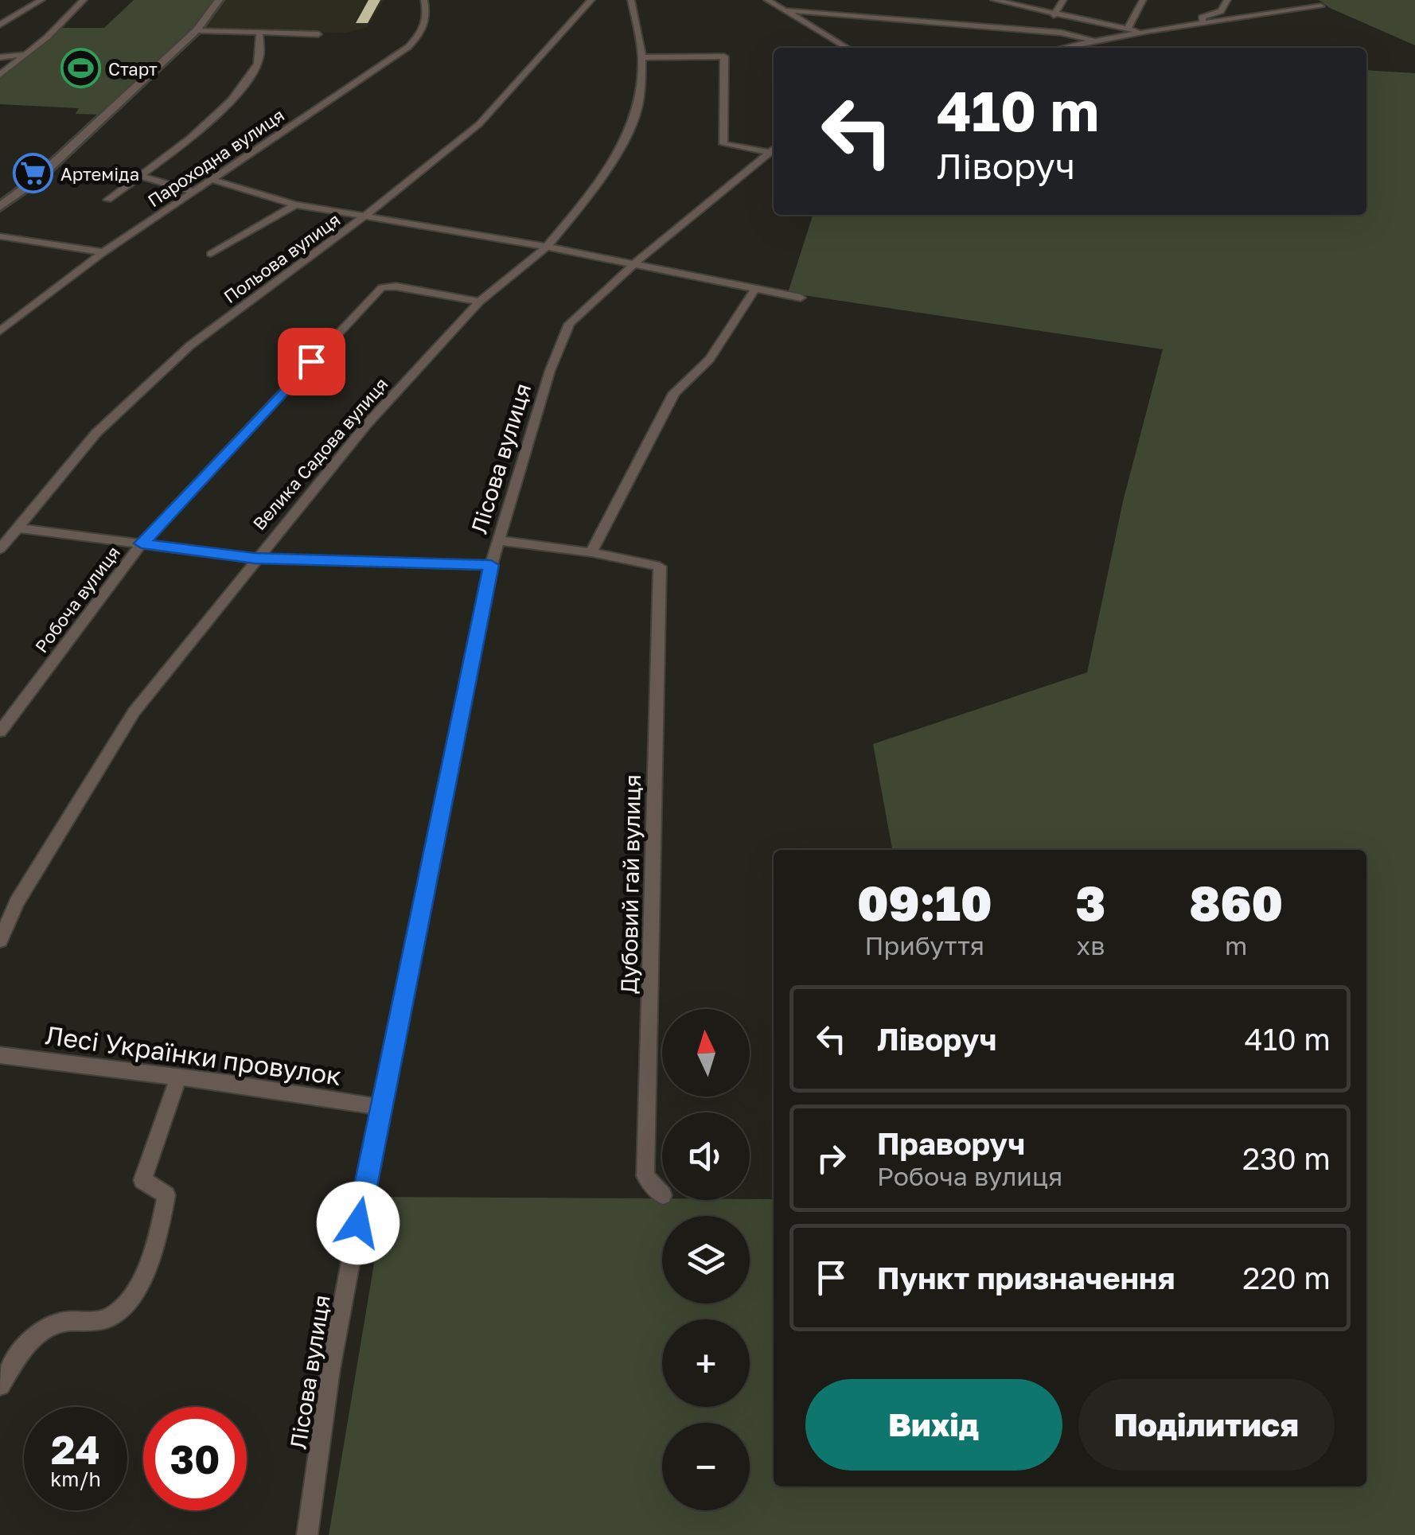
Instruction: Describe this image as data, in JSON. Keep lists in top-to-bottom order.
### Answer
{
  "streets": {
    "street": [
      "Пароходна вулиця",
      "Польова вулиця",
      "Велика Садова вулиця",
      "Лісова вулиця",
      "Робоча вулиця",
      "Дубовий гай вулиця",
      "Лесі Українки провулок"
    ]
  },
  "crossings": [
    ["Велика Садова вулиця", "Робоча вулиця"],
    ["Лісова вулиця", "Лесі Українки провулок"]
  ],
  "places": {
    "sports": ["Старт"],
    "supermarket": ["Артеміда"]
  },
  "north": "top",
  "page": {
    "turn": ["410 m", "Ліворуч"],
    "eta": [
      "09:10",
      "Прибуття",
      "3",
      "хв",
      "860",
      "m"
    ],
    "list": [
      {
        "name": "Ліворуч",
        "value": "410 m"
      },
      {
        "name": "Праворуч",
        "note": "Робоча вулиця",
        "value": "230 m"
      },
      {
        "name": "Пункт призначення",
        "value": "220 m"
      }
    ],
    "map_buttons": ["+", "−"],
    "buttons": ["Вихід", "Поділитися"],
    "speed": "24 km/h",
    "limit": "30"
  }
}
